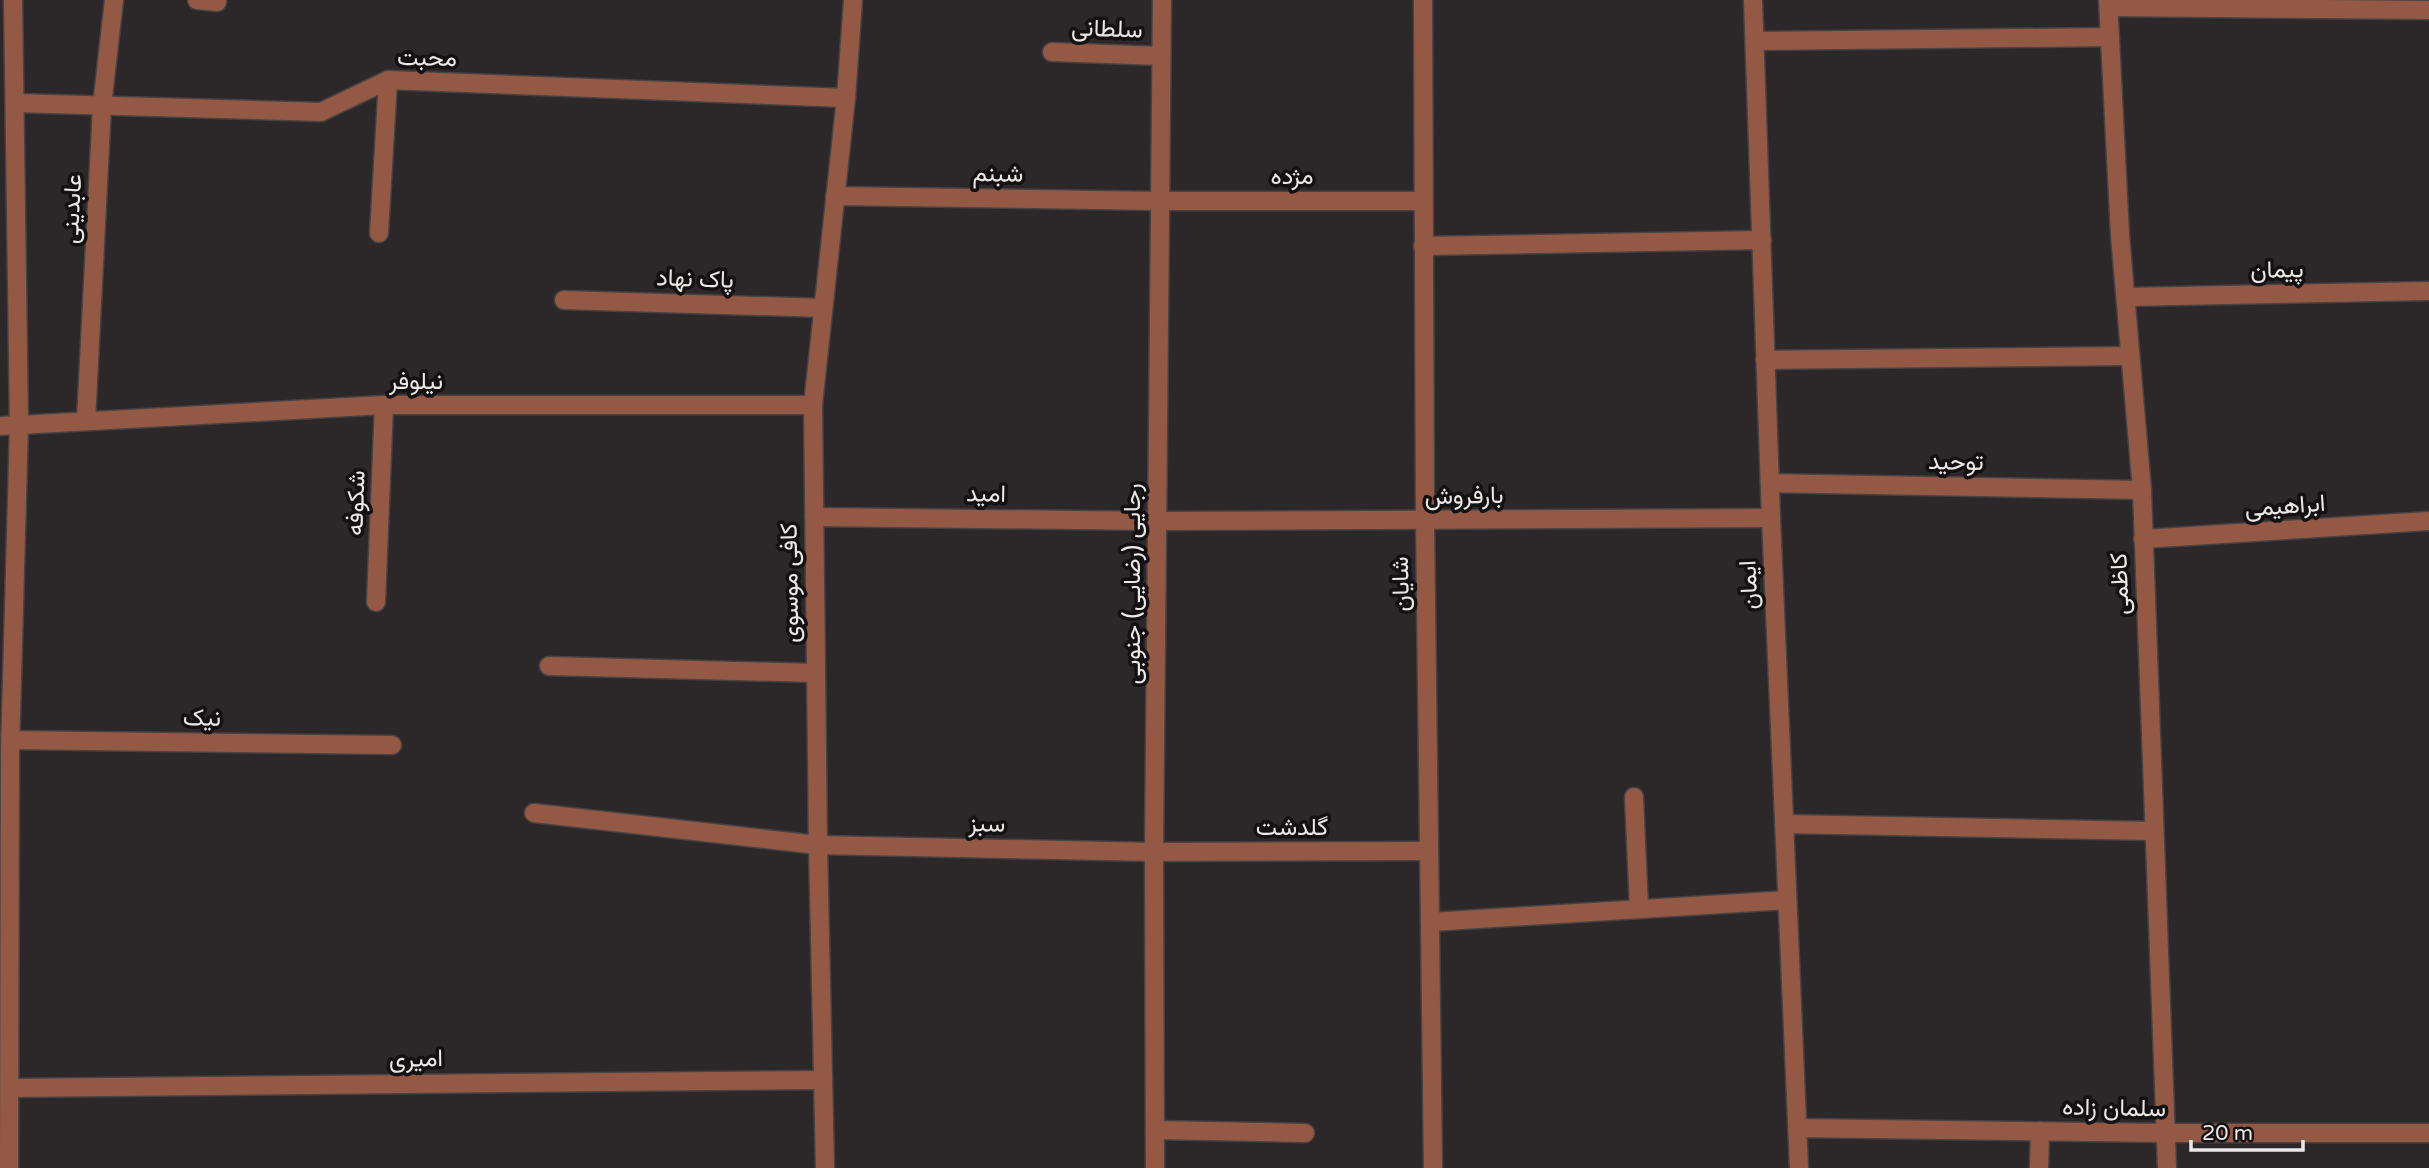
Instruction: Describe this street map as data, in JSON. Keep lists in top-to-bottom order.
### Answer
{
  "streets": {
    "street": [
      "سلطانی",
      "محبت",
      "شبنم",
      "مژده",
      "عابدینی",
      "پیمان",
      "پاک نهاد",
      "نیلوفر",
      "توحید",
      "امید",
      "بارفروش",
      "شکوفه",
      "ابراهیمی",
      "کافی موسوی",
      "رجایی (رضایی) جنوبی",
      "شایان",
      "کاظمی",
      "ایمان",
      "نیک",
      "سبز",
      "گلدشت",
      "امیری",
      "سلمان زاده"
    ]
  },
  "crossings": [
    ["سلطانی", "رجایی (رضایی) جنوبی"],
    ["محبت", "عابدینی"],
    ["محبت", "کافی موسوی"],
    ["شبنم", "مژده"],
    ["شبنم", "کافی موسوی"],
    ["شبنم", "رجایی (رضایی) جنوبی"],
    ["مژده", "رجایی (رضایی) جنوبی"],
    ["مژده", "شایان"],
    ["عابدینی", "نیلوفر"],
    ["پیمان", "کاظمی"],
    ["پاک نهاد", "کافی موسوی"],
    ["نیلوفر", "شکوفه"],
    ["نیلوفر", "کافی موسوی"],
    ["توحید", "کاظمی"],
    ["توحید", "ایمان"],
    ["امید", "بارفروش"],
    ["امید", "کافی موسوی"],
    ["امید", "رجایی (رضایی) جنوبی"],
    ["بارفروش", "رجایی (رضایی) جنوبی"],
    ["بارفروش", "شایان"],
    ["بارفروش", "ایمان"],
    ["ابراهیمی", "کاظمی"],
    ["کافی موسوی", "سبز"],
    ["کافی موسوی", "امیری"],
    ["رجایی (رضایی) جنوبی", "سبز"],
    ["رجایی (رضایی) جنوبی", "گلدشت"],
    ["شایان", "گلدشت"],
    ["کاظمی", "سلمان زاده"],
    ["ایمان", "سلمان زاده"],
    ["سبز", "گلدشت"]
  ],
  "scale_bar": "20 m"
}
